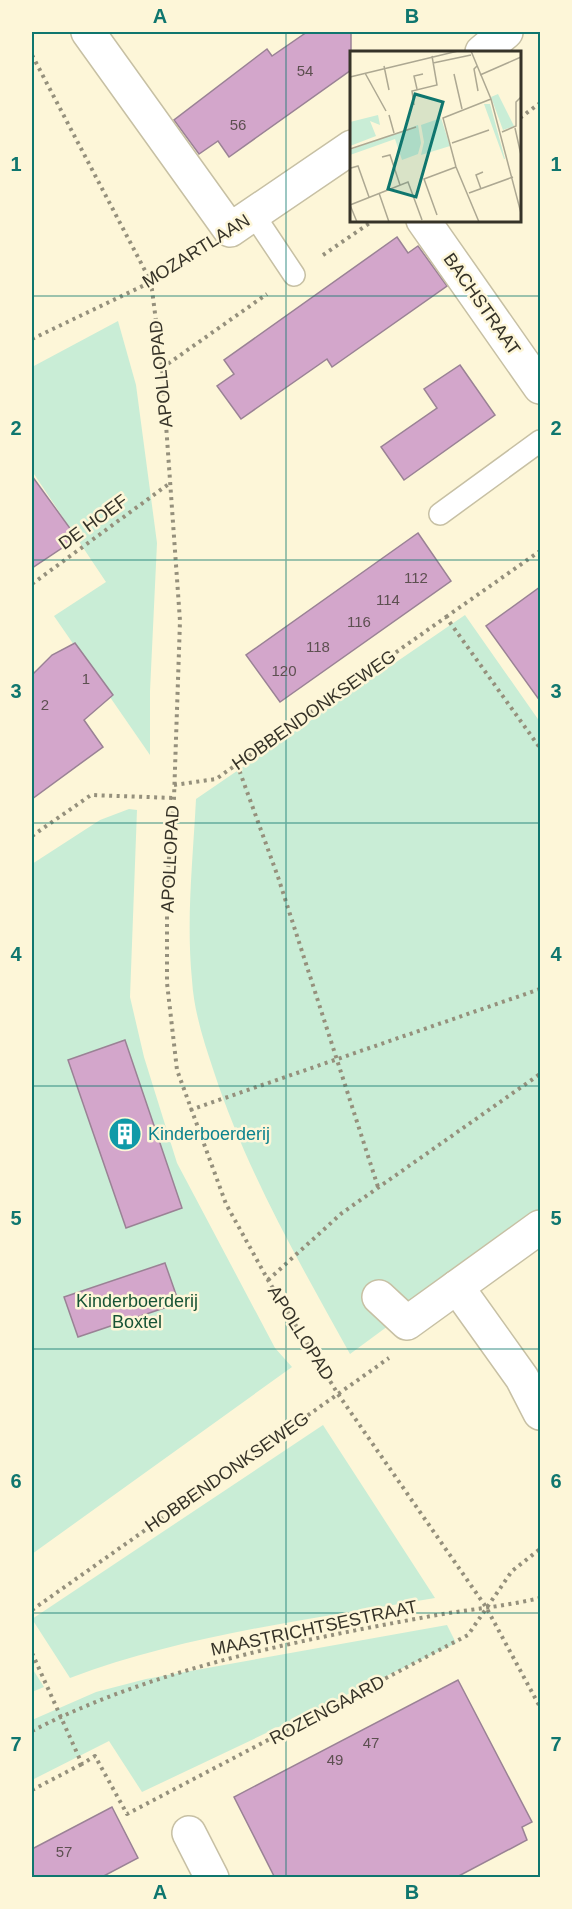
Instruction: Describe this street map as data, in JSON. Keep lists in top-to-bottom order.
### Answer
{
  "streets": {
    "street": ["MOZARTLAAN", "BACHSTRAAT"],
    "path": [
      "APOLLOPAD",
      "DE HOEF",
      "HOBBENDONKSEWEG",
      "MAASTRICHTSESTRAAT",
      "ROZENGAARD"
    ]
  },
  "crossings": [
    ["MOZARTLAAN", "APOLLOPAD"],
    ["APOLLOPAD", "DE HOEF"],
    ["APOLLOPAD", "HOBBENDONKSEWEG"],
    ["APOLLOPAD", "MAASTRICHTSESTRAAT"],
    ["APOLLOPAD", "ROZENGAARD"],
    ["MAASTRICHTSESTRAAT", "ROZENGAARD"]
  ],
  "parks": ["Kinderboerderij Boxtel"],
  "places": {
    "building": ["Kinderboerderij"]
  },
  "house_numbers": [
    "54",
    "56",
    "112",
    "114",
    "116",
    "118",
    "120",
    "1",
    "2",
    "47",
    "49",
    "57"
  ],
  "grid": {
    "columns": ["A", "B"],
    "rows": [
      "1",
      "2",
      "3",
      "4",
      "5",
      "6",
      "7"
    ]
  }
}
